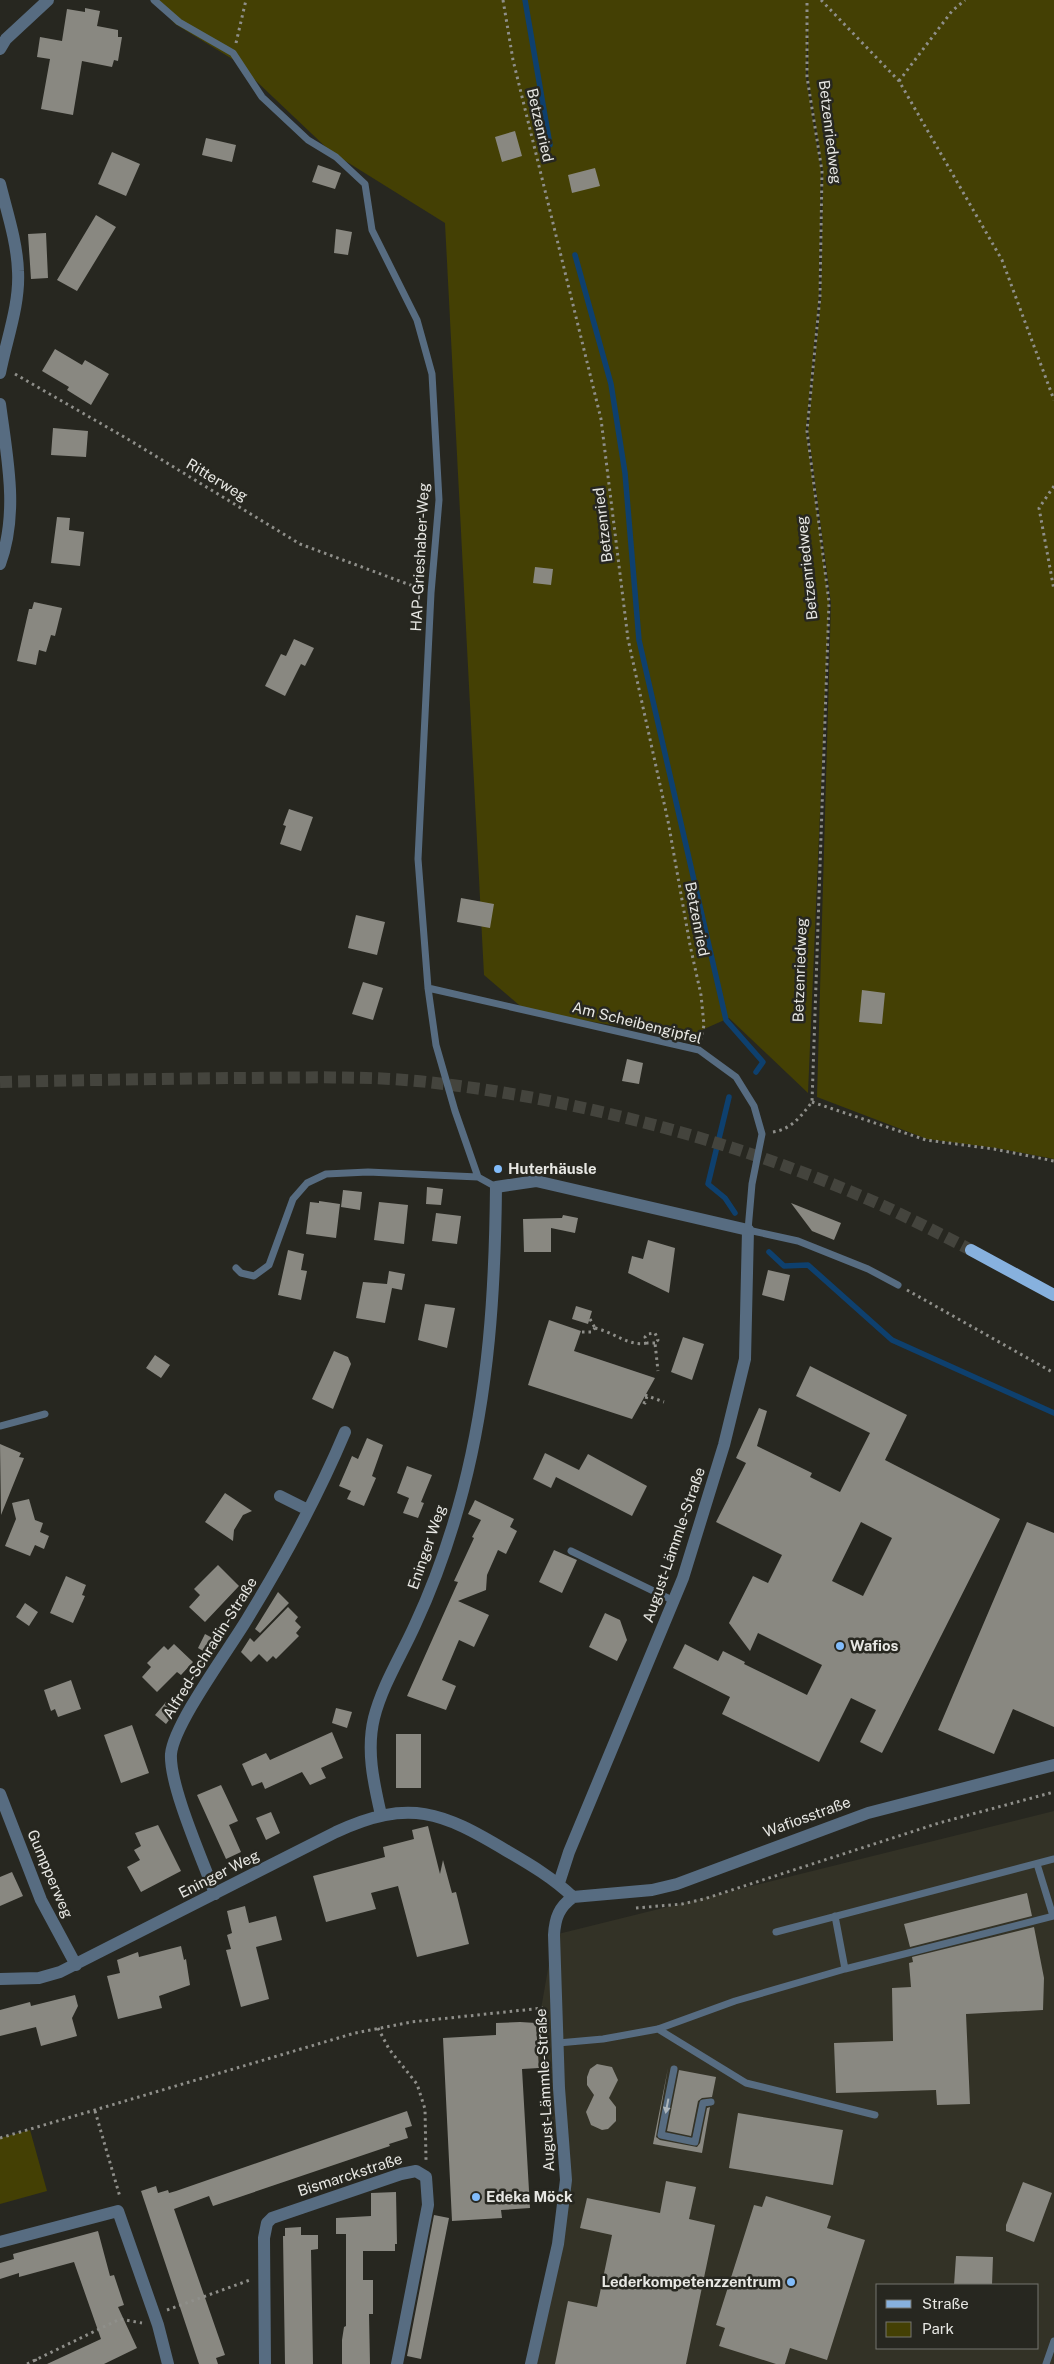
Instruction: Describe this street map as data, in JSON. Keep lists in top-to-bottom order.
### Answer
{
  "streets": {
    "street": [
      "August-Lämmle-Straße",
      "Eninger Weg",
      "Alfred-Schradin-Straße",
      "Wafiosstraße",
      "Gumpperweg",
      "Bismarckstraße"
    ],
    "lane": ["HAP-Grieshaber-Weg", "Am Scheibengipfel"],
    "path": ["Betzenried", "Betzenriedweg", "Ritterweg"]
  },
  "crossings": [
    ["Betzenried", "Am Scheibengipfel"],
    ["Ritterweg", "HAP-Grieshaber-Weg"],
    ["HAP-Grieshaber-Weg", "Am Scheibengipfel"],
    ["Am Scheibengipfel", "August-Lämmle-Straße"],
    ["August-Lämmle-Straße", "Wafiosstraße"],
    ["Eninger Weg", "Alfred-Schradin-Straße"],
    ["Eninger Weg", "Gumpperweg"]
  ],
  "places": [
    "Huterhäusle",
    "Wafios",
    "Edeka Möck",
    "Lederkompetenzzentrum"
  ],
  "legend": ["Straße", "Park"]
}
